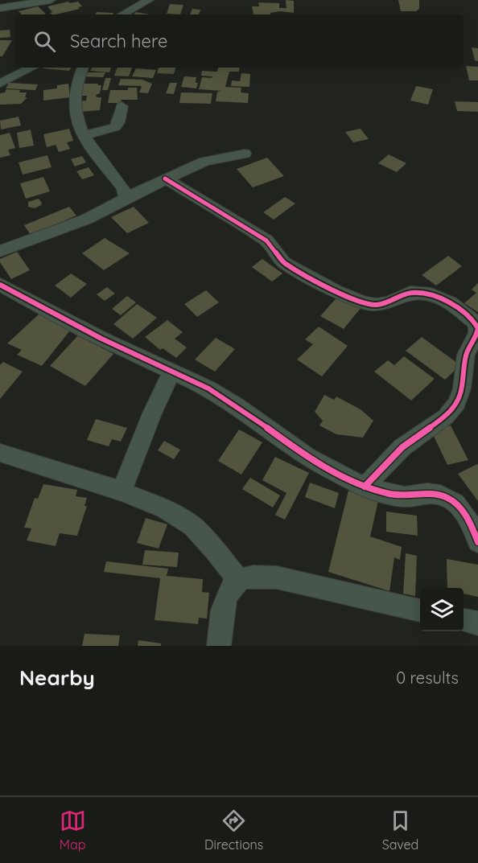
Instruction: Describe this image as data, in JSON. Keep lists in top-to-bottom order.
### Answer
{
  "page": {
    "search": "Search here",
    "heading": ["Nearby", "0 results"],
    "nav": ["Map", "Directions", "Saved"]
  }
}
